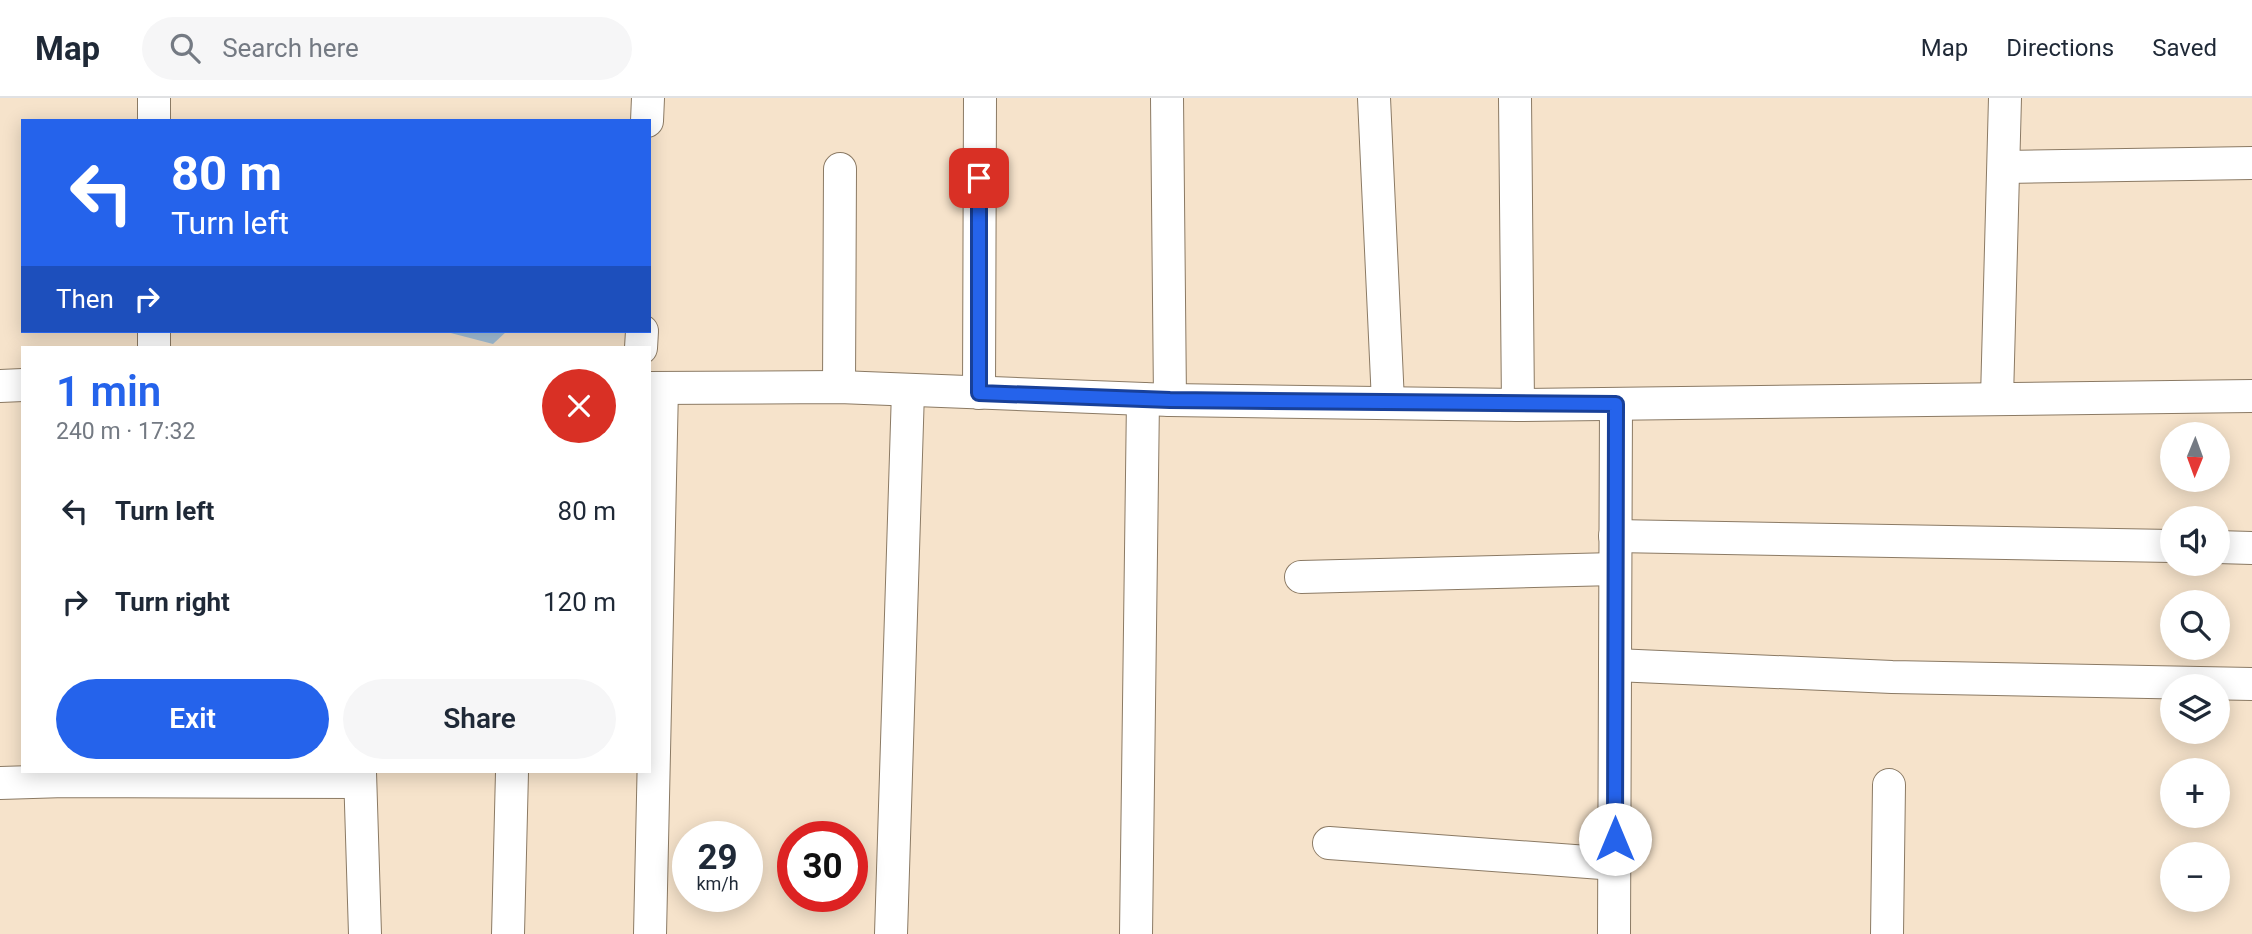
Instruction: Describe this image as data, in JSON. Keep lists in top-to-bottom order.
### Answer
{
  "north": "bottom",
  "page": {
    "header": "Map",
    "search": "Search here",
    "nav": ["Map", "Directions", "Saved"],
    "turn": ["80 m", "Turn left"],
    "then": "Then",
    "heading": ["1 min", "240 m · 17:32"],
    "map_buttons": ["+", "−"],
    "list": [
      {
        "name": "Turn left",
        "value": "80 m"
      },
      {
        "name": "Turn right",
        "value": "120 m"
      }
    ],
    "buttons": ["Exit", "Share"],
    "speed": "29 km/h",
    "limit": "30"
  }
}
